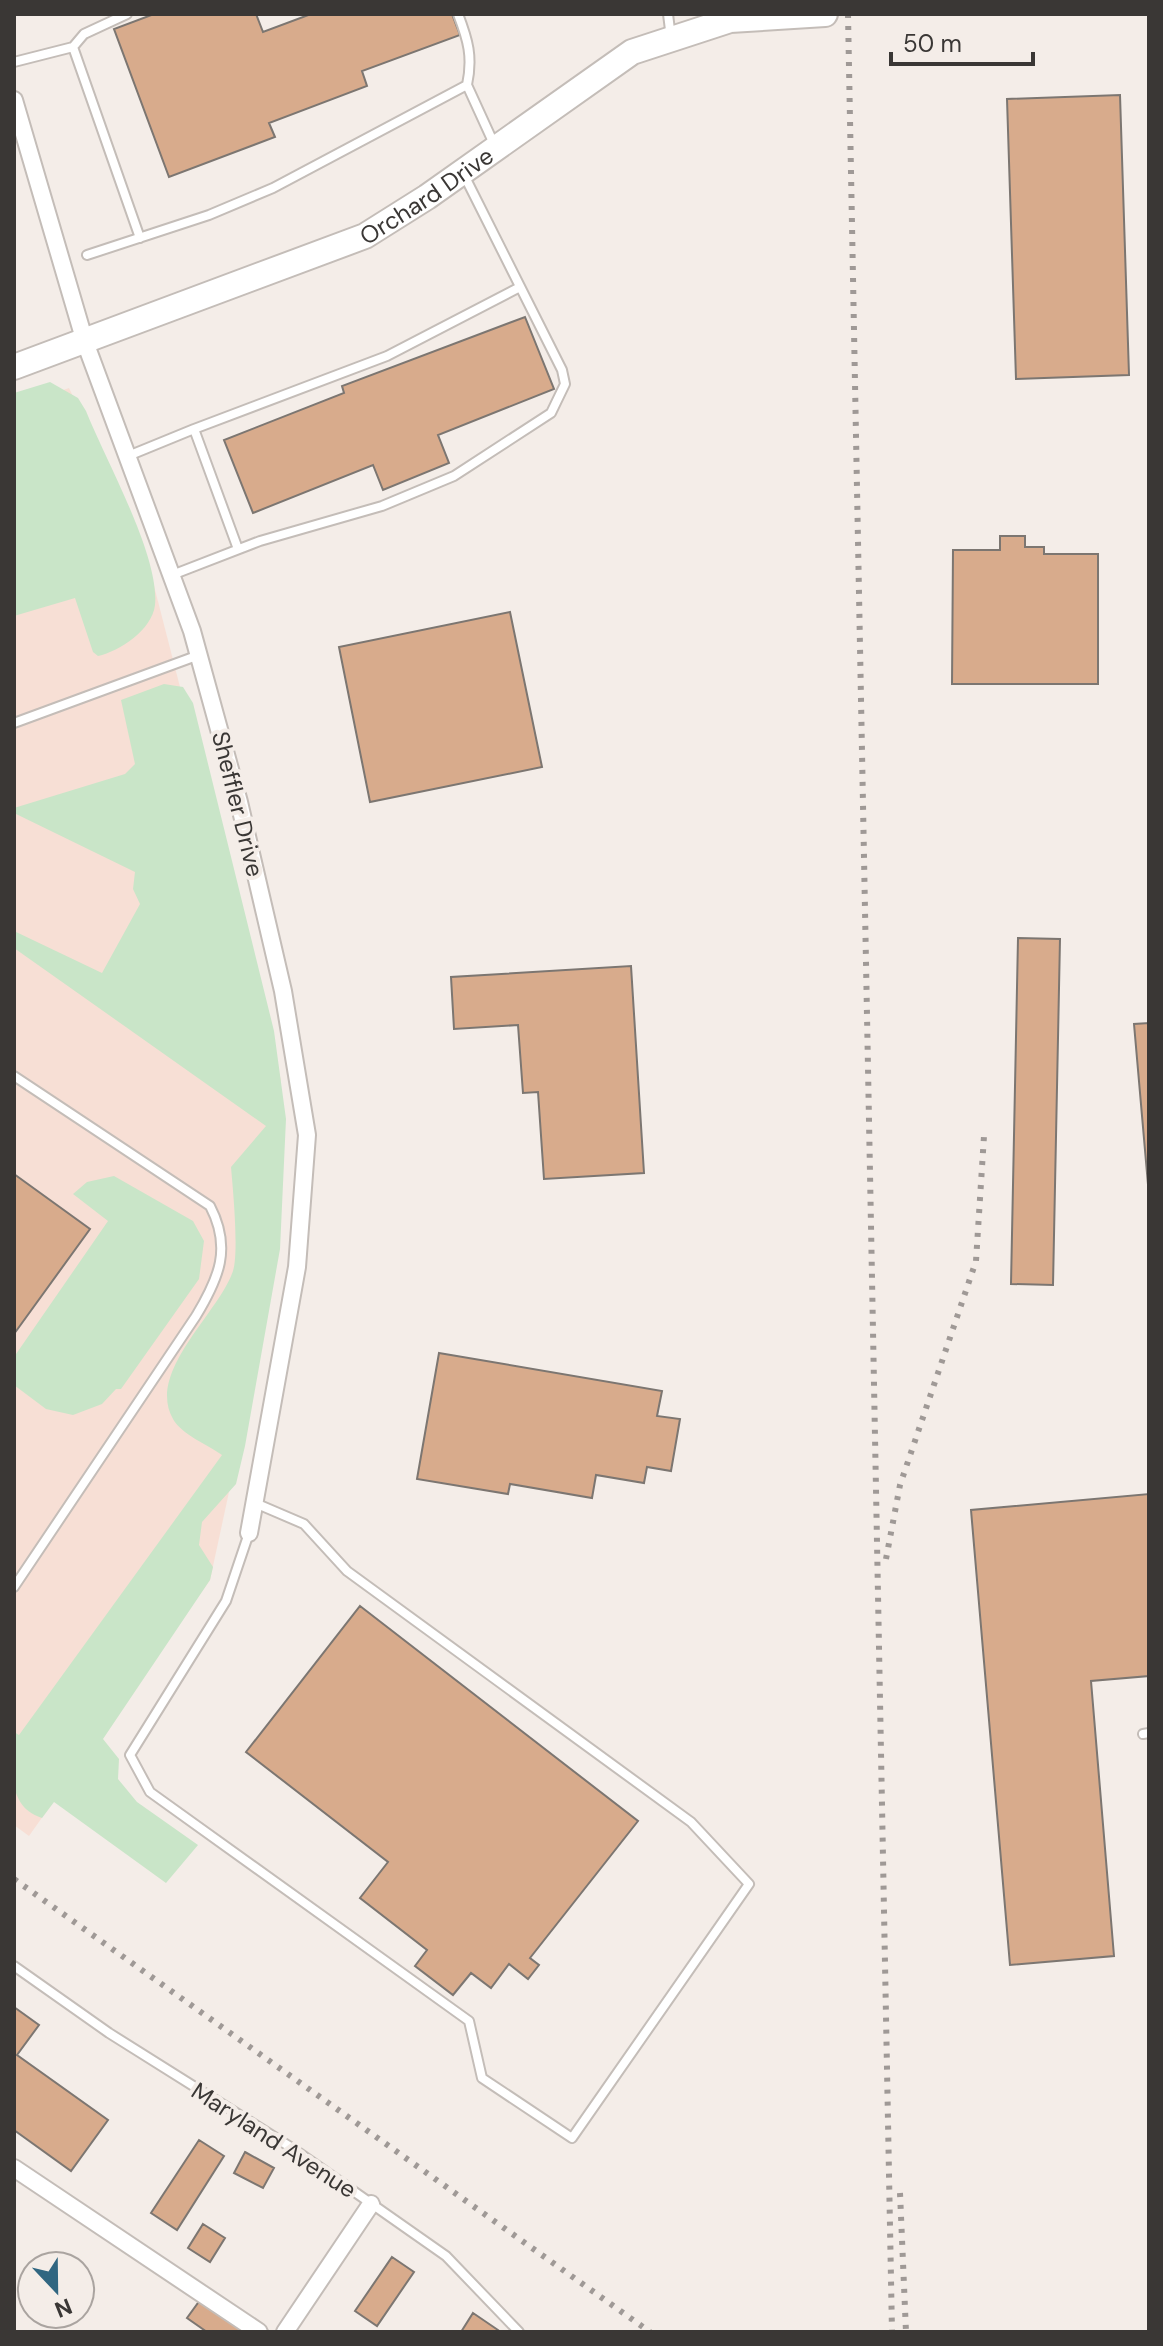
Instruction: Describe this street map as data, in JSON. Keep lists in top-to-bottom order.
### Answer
{
  "streets": {
    "street": ["Orchard Drive", "Sheffler Drive"],
    "lane": ["Maryland Avenue"]
  },
  "crossings": [
    ["Orchard Drive", "Sheffler Drive"]
  ],
  "scale_bar": "50 m",
  "north": "bottom"
}
